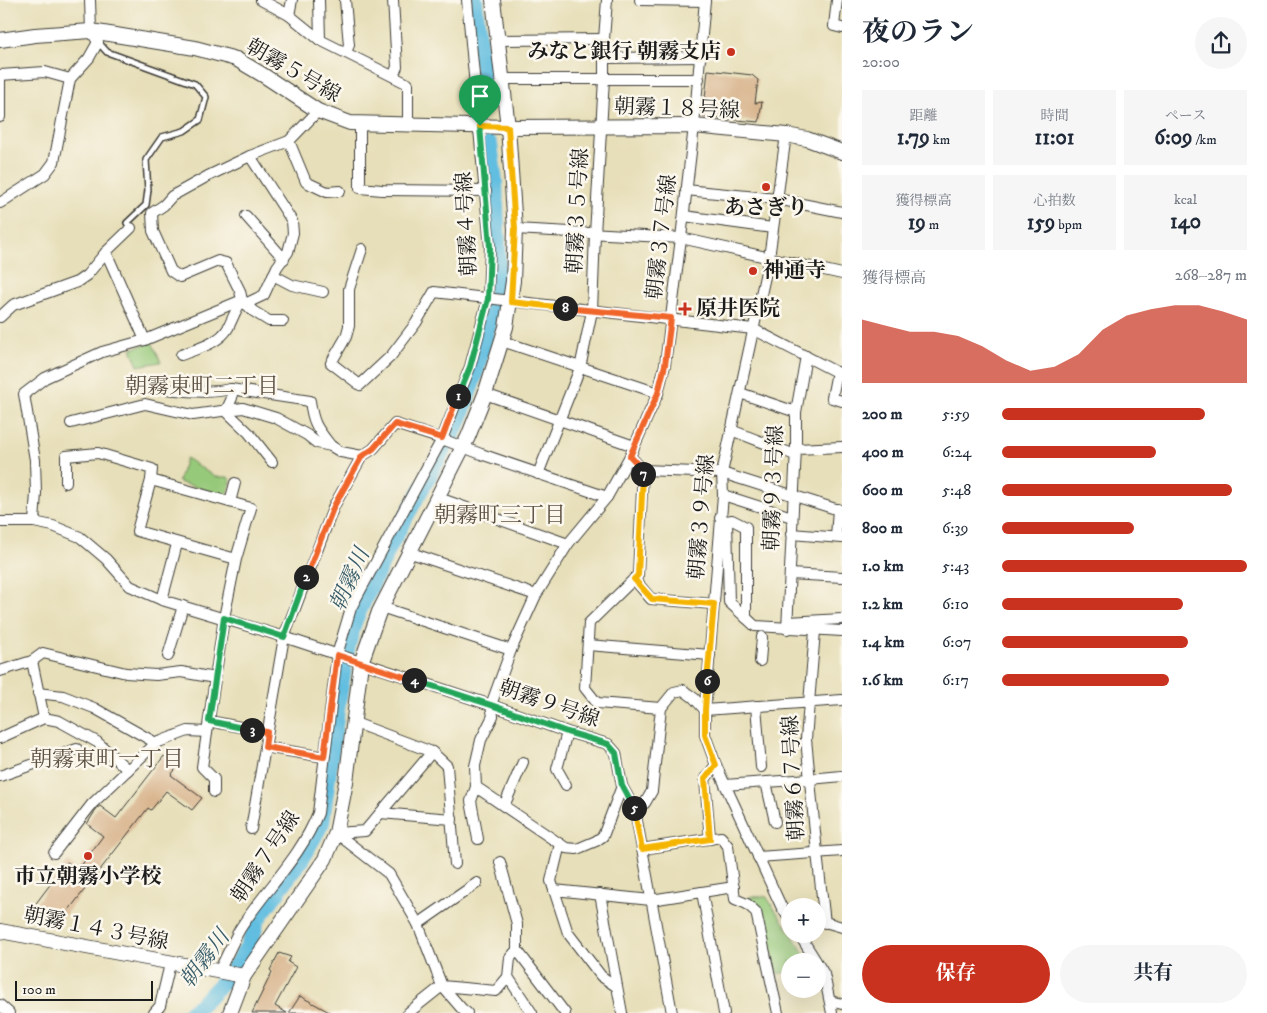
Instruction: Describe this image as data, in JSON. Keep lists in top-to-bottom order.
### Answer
{
  "streets": {
    "street": [
      "朝霧５号線",
      "朝霧１８号線",
      "朝霧３５号線",
      "朝霧４号線",
      "朝霧３７号線",
      "朝霧９３号線",
      "朝霧３９号線",
      "朝霧９号線",
      "朝霧６７号線",
      "朝霧７号線",
      "朝霧１４３号線"
    ]
  },
  "crossings": [
    ["朝霧５号線", "朝霧１８号線"],
    ["朝霧５号線", "朝霧４号線"],
    ["朝霧１８号線", "朝霧３５号線"],
    ["朝霧１８号線", "朝霧３７号線"],
    ["朝霧１８号線", "朝霧３９号線"],
    ["朝霧４号線", "朝霧９号線"],
    ["朝霧４号線", "朝霧７号線"],
    ["朝霧３７号線", "朝霧９号線"],
    ["朝霧９号線", "朝霧７号線"],
    ["朝霧７号線", "朝霧１４３号線"]
  ],
  "districts": ["朝霧東町二丁目", "朝霧町三丁目", "朝霧東町一丁目"],
  "water": ["朝霧川"],
  "places": {
    "other": [
      "みなと銀行 朝霧支店",
      "あさぎり",
      "神通寺",
      "市立朝霧小学校"
    ],
    "health": ["原井医院"]
  },
  "scale_bar": "100 m",
  "page": {
    "heading": ["夜のラン", "20:00"],
    "stats": [
      ["距離", "1.79 km"],
      ["時間", "11:01"],
      ["ペース", "6:09 /km"],
      ["獲得標高", "19 m"],
      ["心拍数", "159 bpm"],
      ["kcal", "140"]
    ],
    "chart": ["獲得標高", "268–287 m"],
    "pins": [
      "8",
      "1",
      "7",
      "2",
      "4",
      "6",
      "3",
      "5"
    ],
    "list": [
      {
        "name": "200 m",
        "note": "5:59"
      },
      {
        "name": "400 m",
        "note": "6:24"
      },
      {
        "name": "600 m",
        "note": "5:48"
      },
      {
        "name": "800 m",
        "note": "6:39"
      },
      {
        "name": "1.0 km",
        "note": "5:43"
      },
      {
        "name": "1.2 km",
        "note": "6:10"
      },
      {
        "name": "1.4 km",
        "note": "6:07"
      },
      {
        "name": "1.6 km",
        "note": "6:17"
      }
    ],
    "map_buttons": ["+", "−"],
    "buttons": ["保存", "共有"],
    "scale": "100 m"
  }
}
